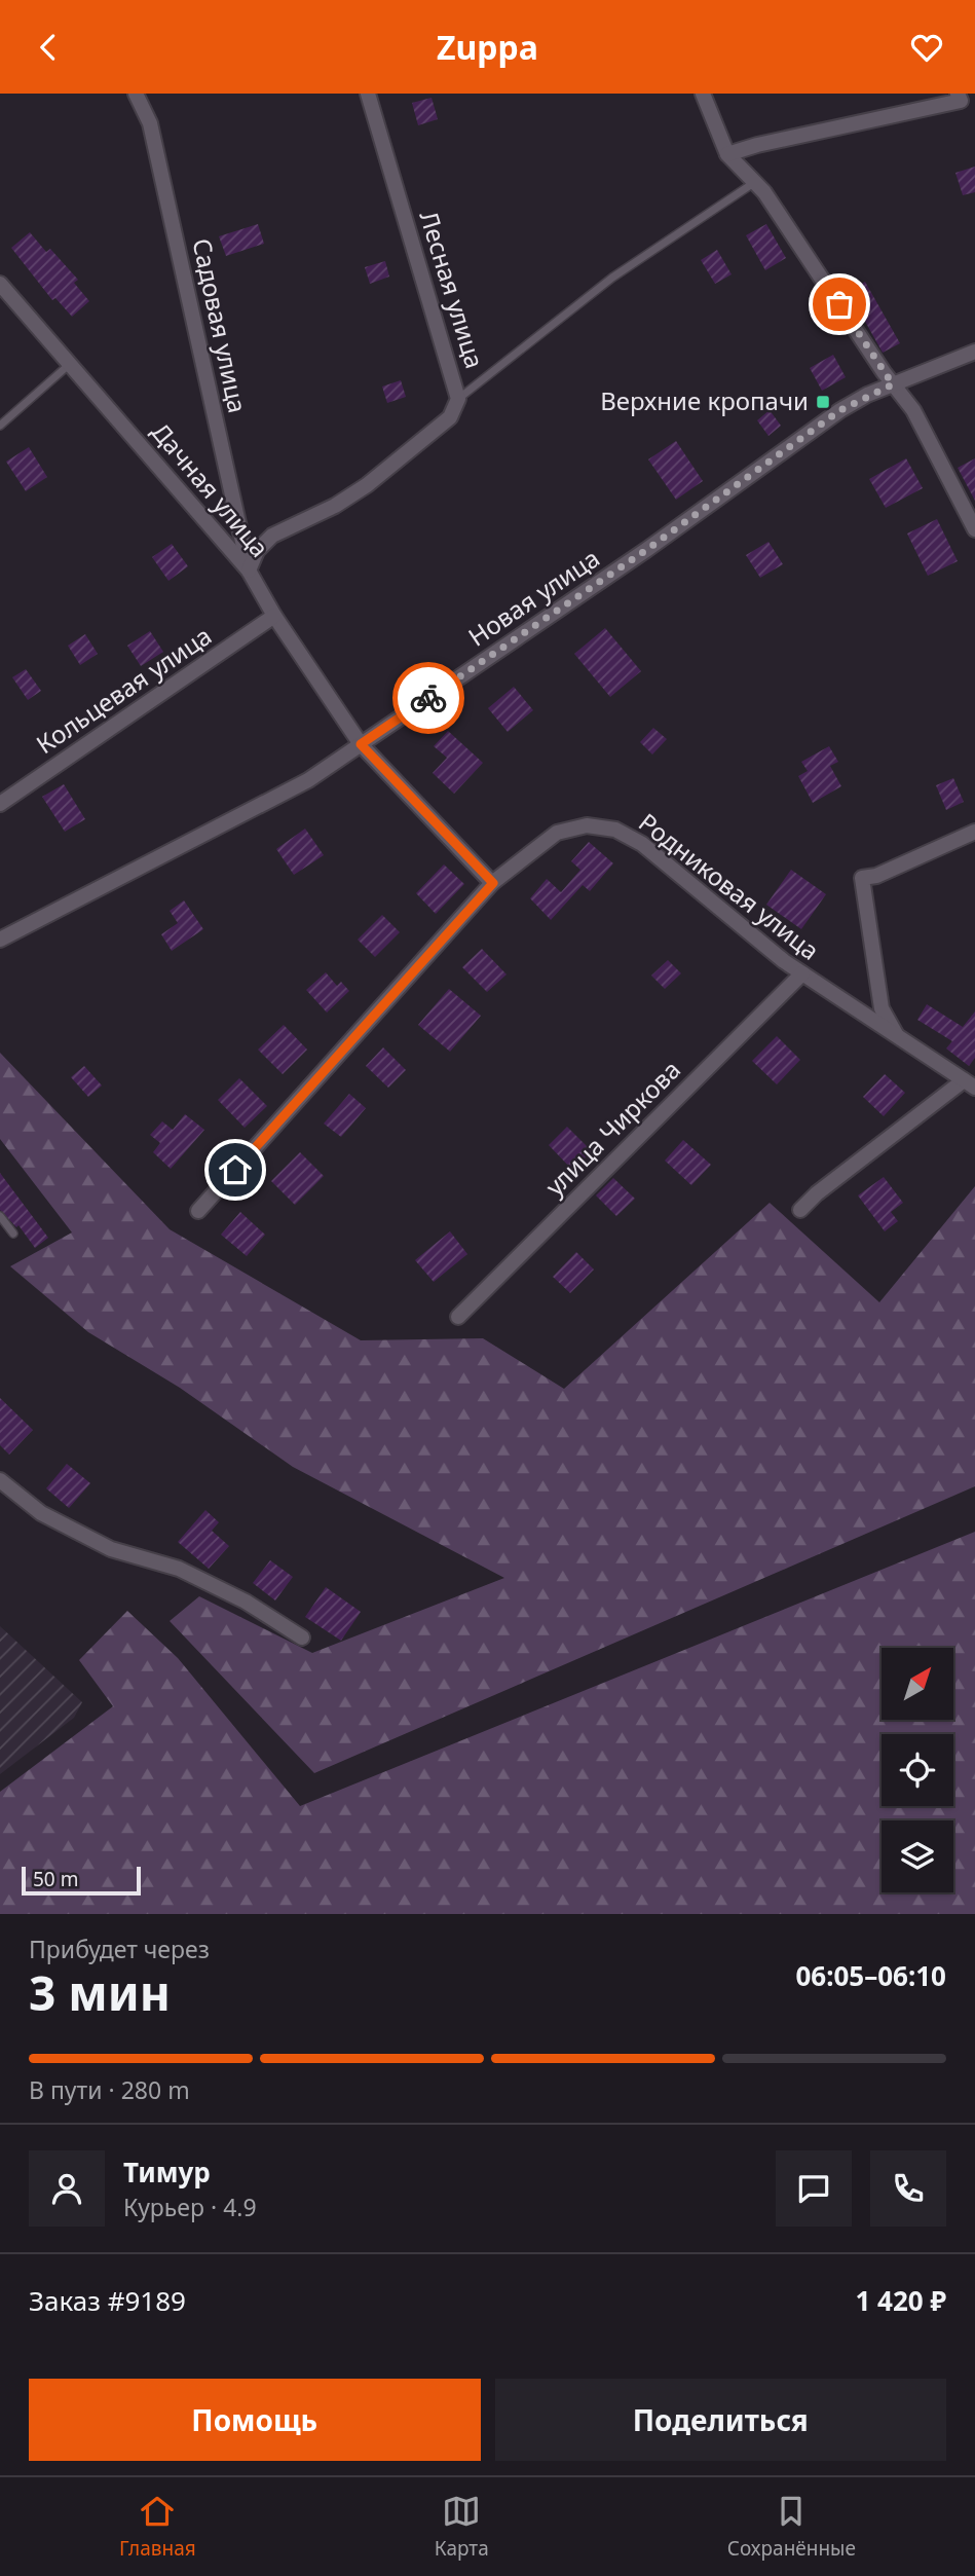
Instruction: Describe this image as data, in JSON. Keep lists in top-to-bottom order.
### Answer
{
  "streets": {
    "street": [
      "Лесная улица",
      "Садовая улица",
      "Дачная улица",
      "Новая улица",
      "Кольцевая улица",
      "Родниковая улица",
      "улица Чиркова"
    ]
  },
  "crossings": [
    ["Лесная улица", "Садовая улица"],
    ["Лесная улица", "Дачная улица"],
    ["Садовая улица", "Дачная улица"],
    ["Дачная улица", "Новая улица"],
    ["Дачная улица", "Кольцевая улица"],
    ["Дачная улица", "Родниковая улица"],
    ["Родниковая улица", "улица Чиркова"]
  ],
  "places": {
    "transit": ["Верхние кропачи"]
  },
  "scale_bar": "50 m",
  "north": "top right",
  "page": {
    "header": "Zuppa",
    "scale": "50 m",
    "heading": ["3 мин", "Прибудет через", "06:05–06:10"],
    "panel": [
      "Тимур",
      "Курьер · 4.9",
      "Заказ #9189",
      "1 420 ₽"
    ],
    "bar": "В пути · 280 m",
    "buttons": ["Помощь", "Поделиться"],
    "tabs": ["Главная", "Карта", "Сохранённые"]
  }
}
